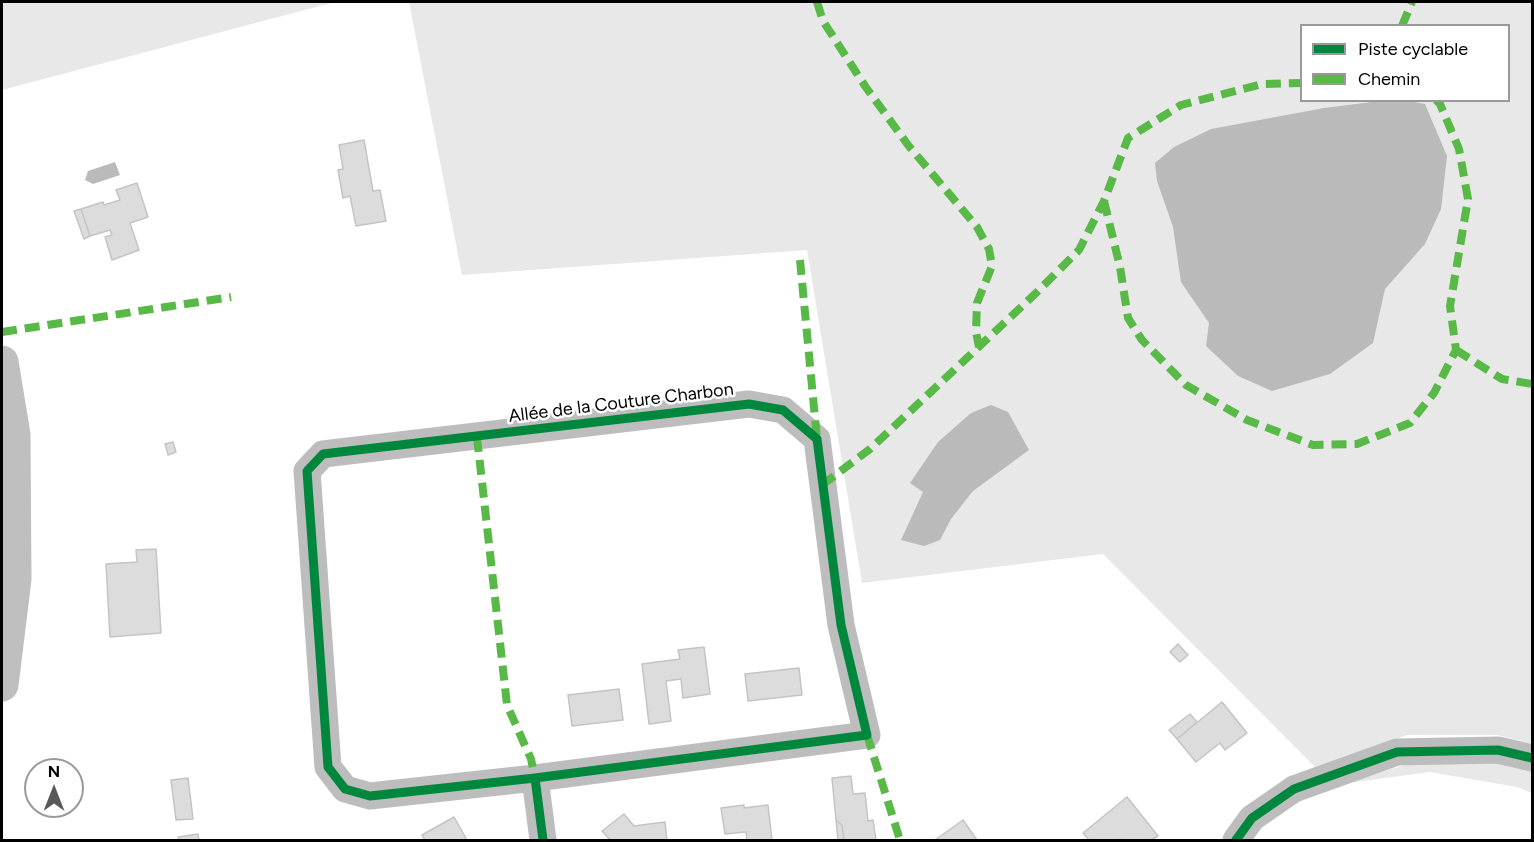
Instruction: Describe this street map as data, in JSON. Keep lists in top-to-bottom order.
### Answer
{
  "streets": {
    "street": ["Allée de la Couture Charbon"]
  },
  "legend": ["Piste cyclable", "Chemin"],
  "north": "top"
}
